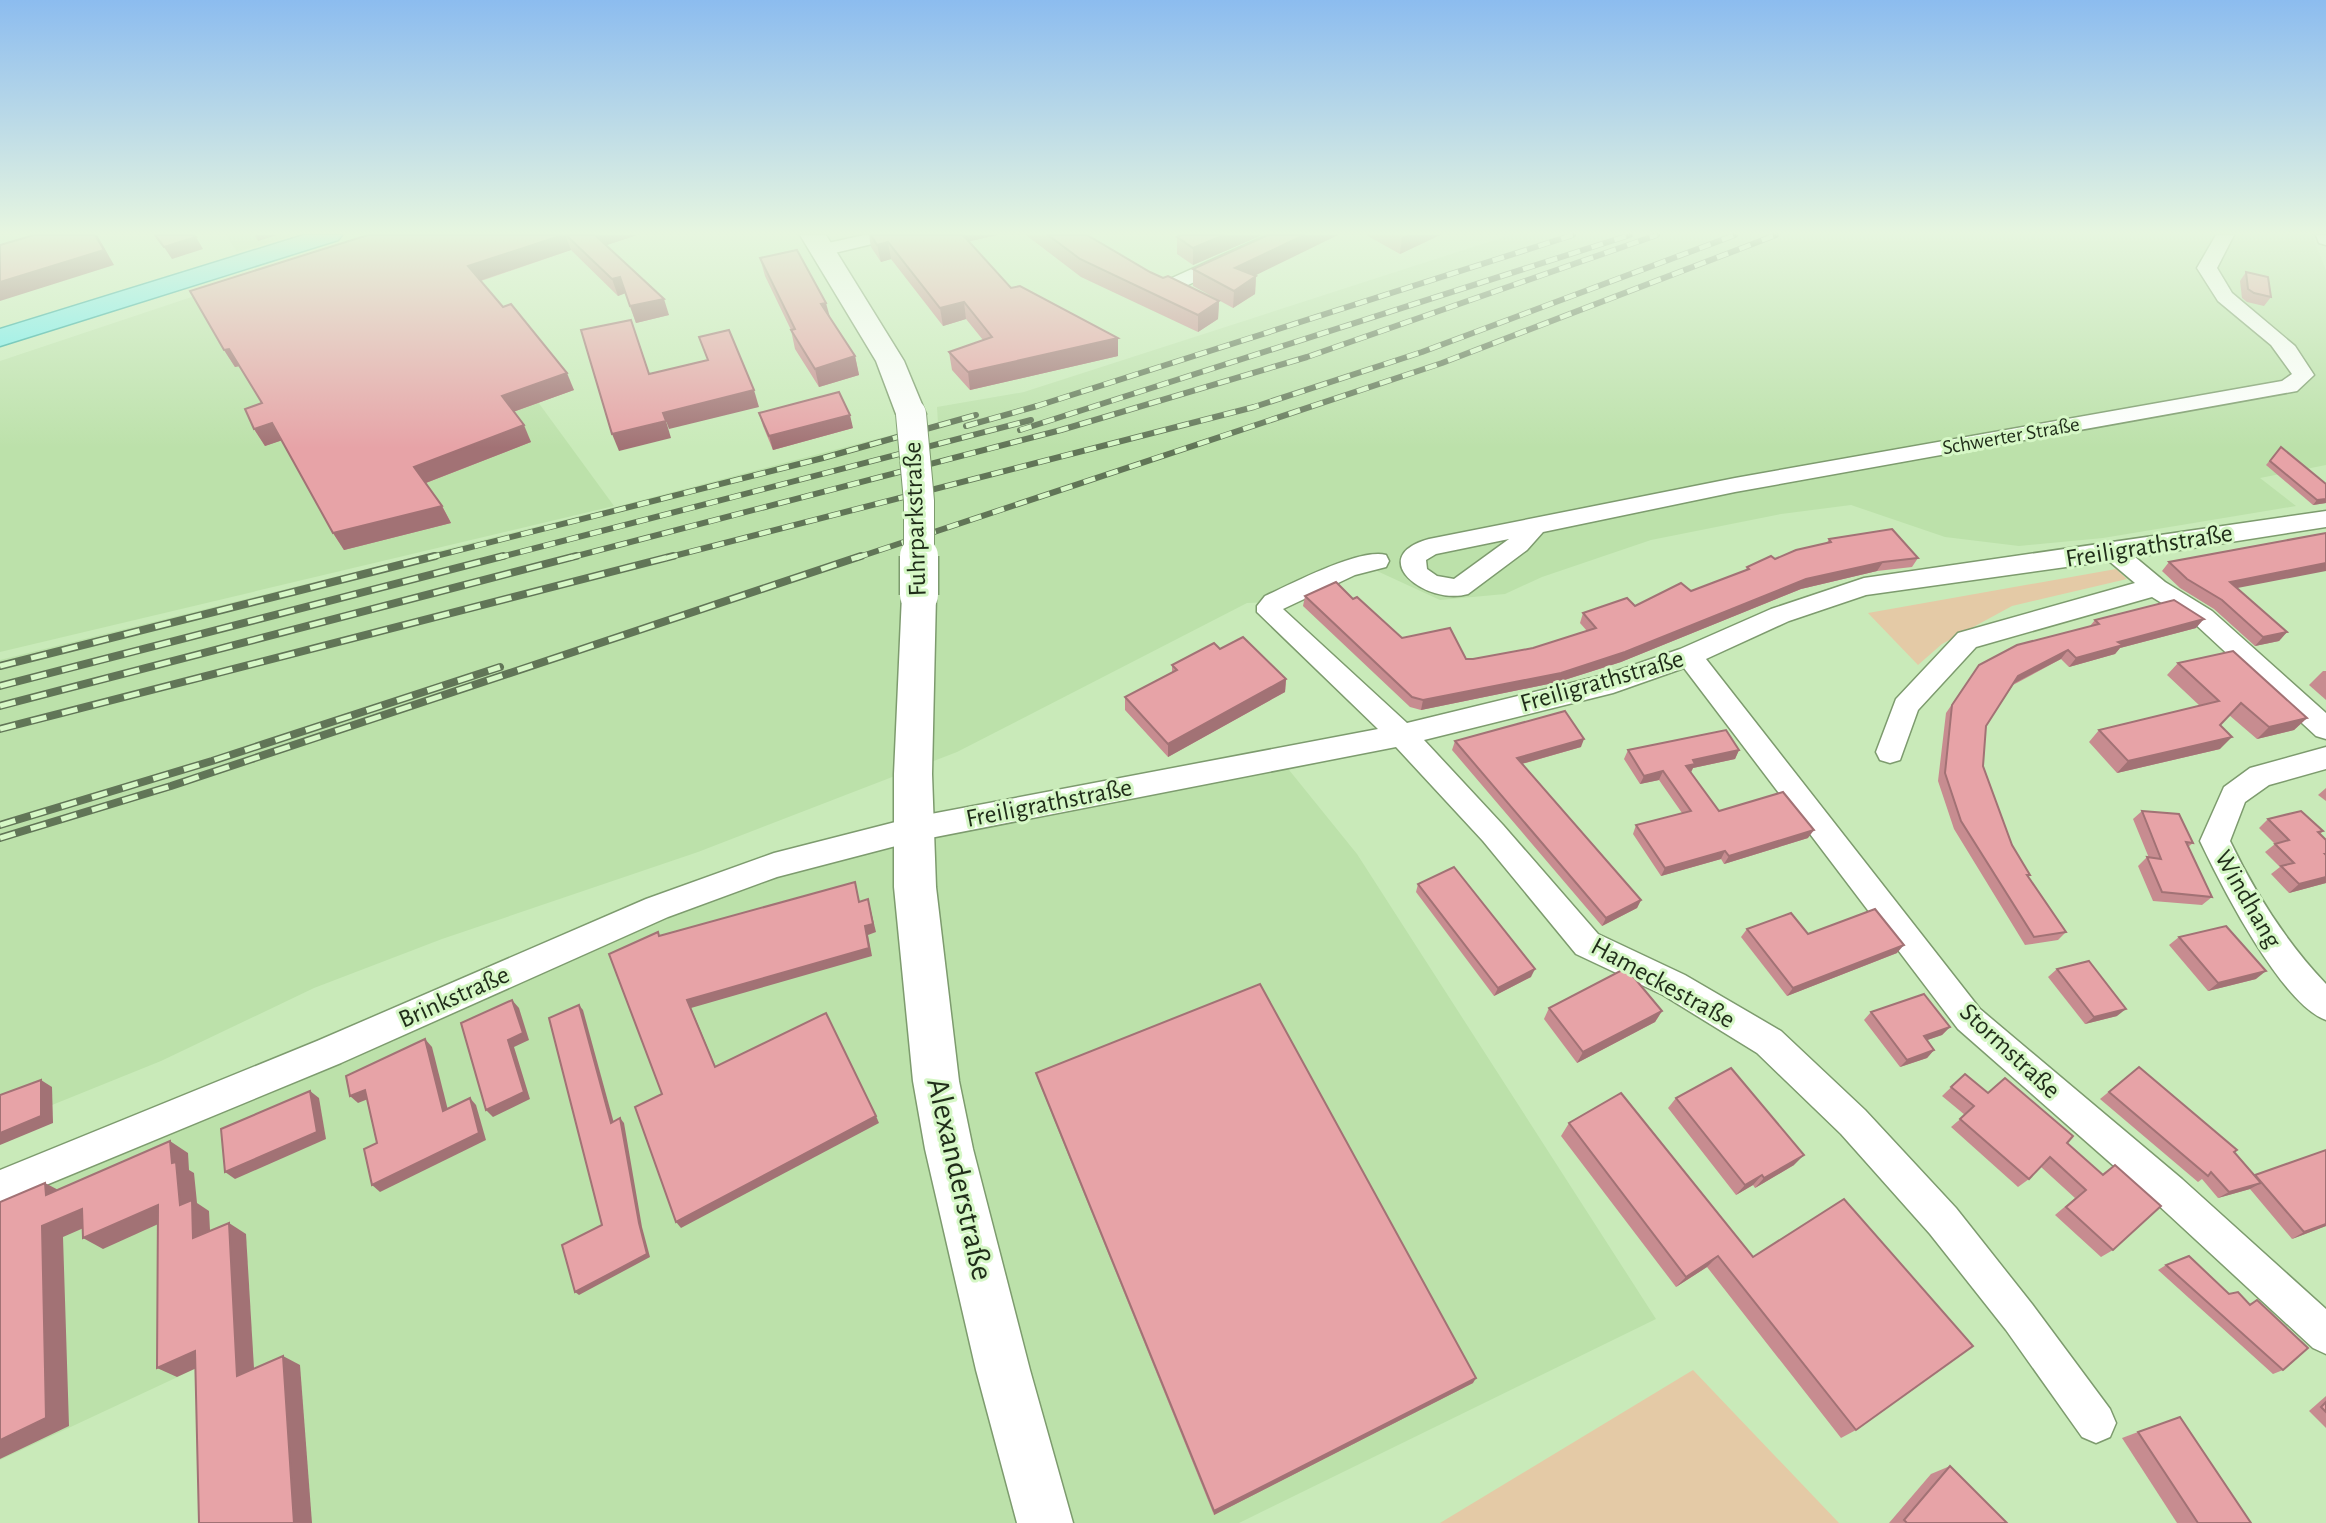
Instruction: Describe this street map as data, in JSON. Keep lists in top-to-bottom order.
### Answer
{
  "streets": {
    "main road": ["Fuhrparkstraße", "Alexanderstraße"],
    "street": [
      "Schwerter Straße",
      "Freiligrathstraße",
      "Windhang",
      "Hameckestraße",
      "Brinkstraße",
      "Stormstraße"
    ]
  },
  "crossings": [
    ["Fuhrparkstraße", "Freiligrathstraße"],
    ["Fuhrparkstraße", "Brinkstraße"],
    ["Fuhrparkstraße", "Alexanderstraße"],
    ["Freiligrathstraße", "Hameckestraße"],
    ["Freiligrathstraße", "Brinkstraße"],
    ["Freiligrathstraße", "Stormstraße"],
    ["Freiligrathstraße", "Alexanderstraße"],
    ["Brinkstraße", "Alexanderstraße"]
  ]
}
